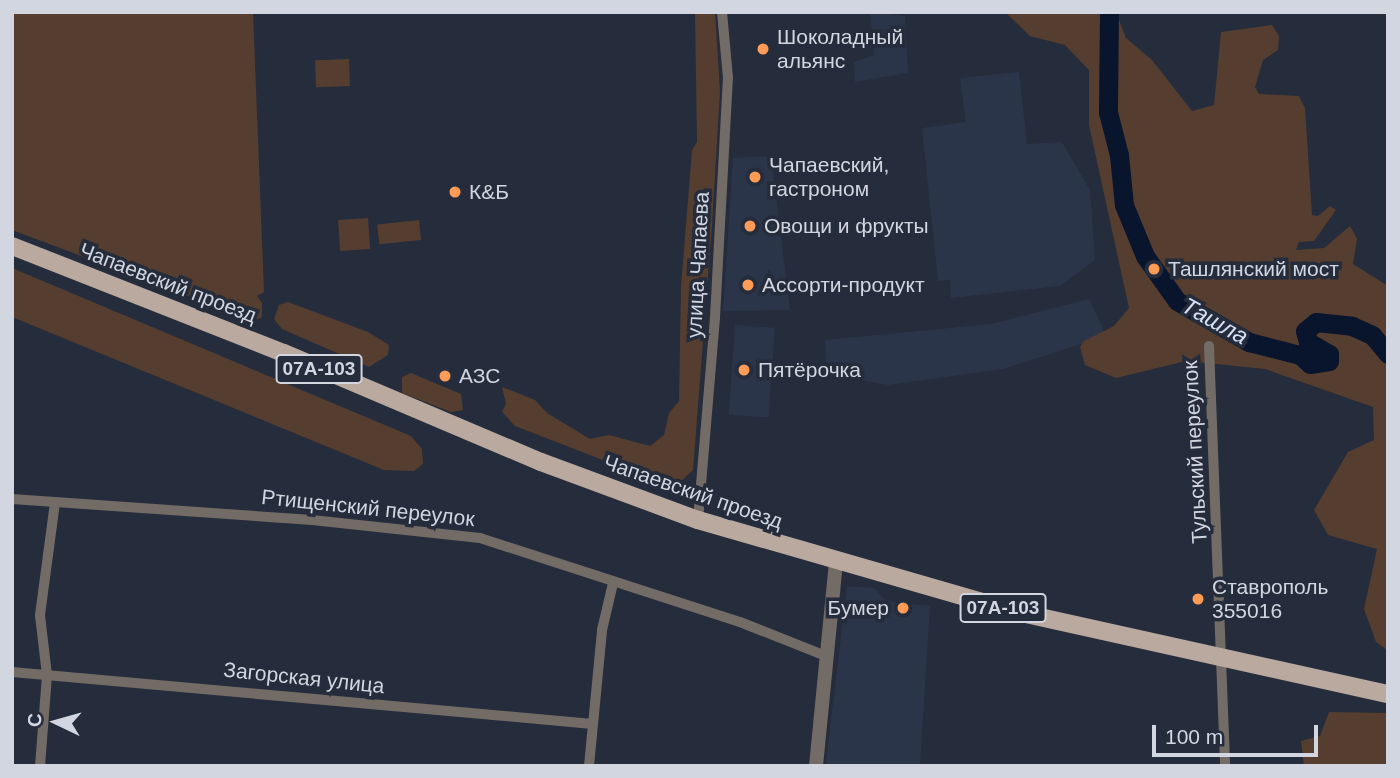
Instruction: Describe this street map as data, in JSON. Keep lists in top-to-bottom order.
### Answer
{
  "streets": {
    "main road": ["Чапаевский проезд", "07А-103"],
    "street": [
      "улица Чапаева",
      "Тульский переулок",
      "Ртищенский переулок",
      "Загорская улица"
    ]
  },
  "crossings": [
    ["улица Чапаева", "Чапаевский проезд"],
    ["Чапаевский проезд", "Тульский переулок"]
  ],
  "water": ["Ташла"],
  "places": [
    "Шоколадный альянс",
    "Чапаевский, гастроном",
    "К&Б",
    "Овощи и фрукты",
    "Ташлянский мост",
    "Ассорти-продукт",
    "Пятёрочка",
    "АЗС",
    "Ставрополь 355016",
    "Бумер"
  ],
  "scale_bar": "100 m",
  "north": "left"
}
